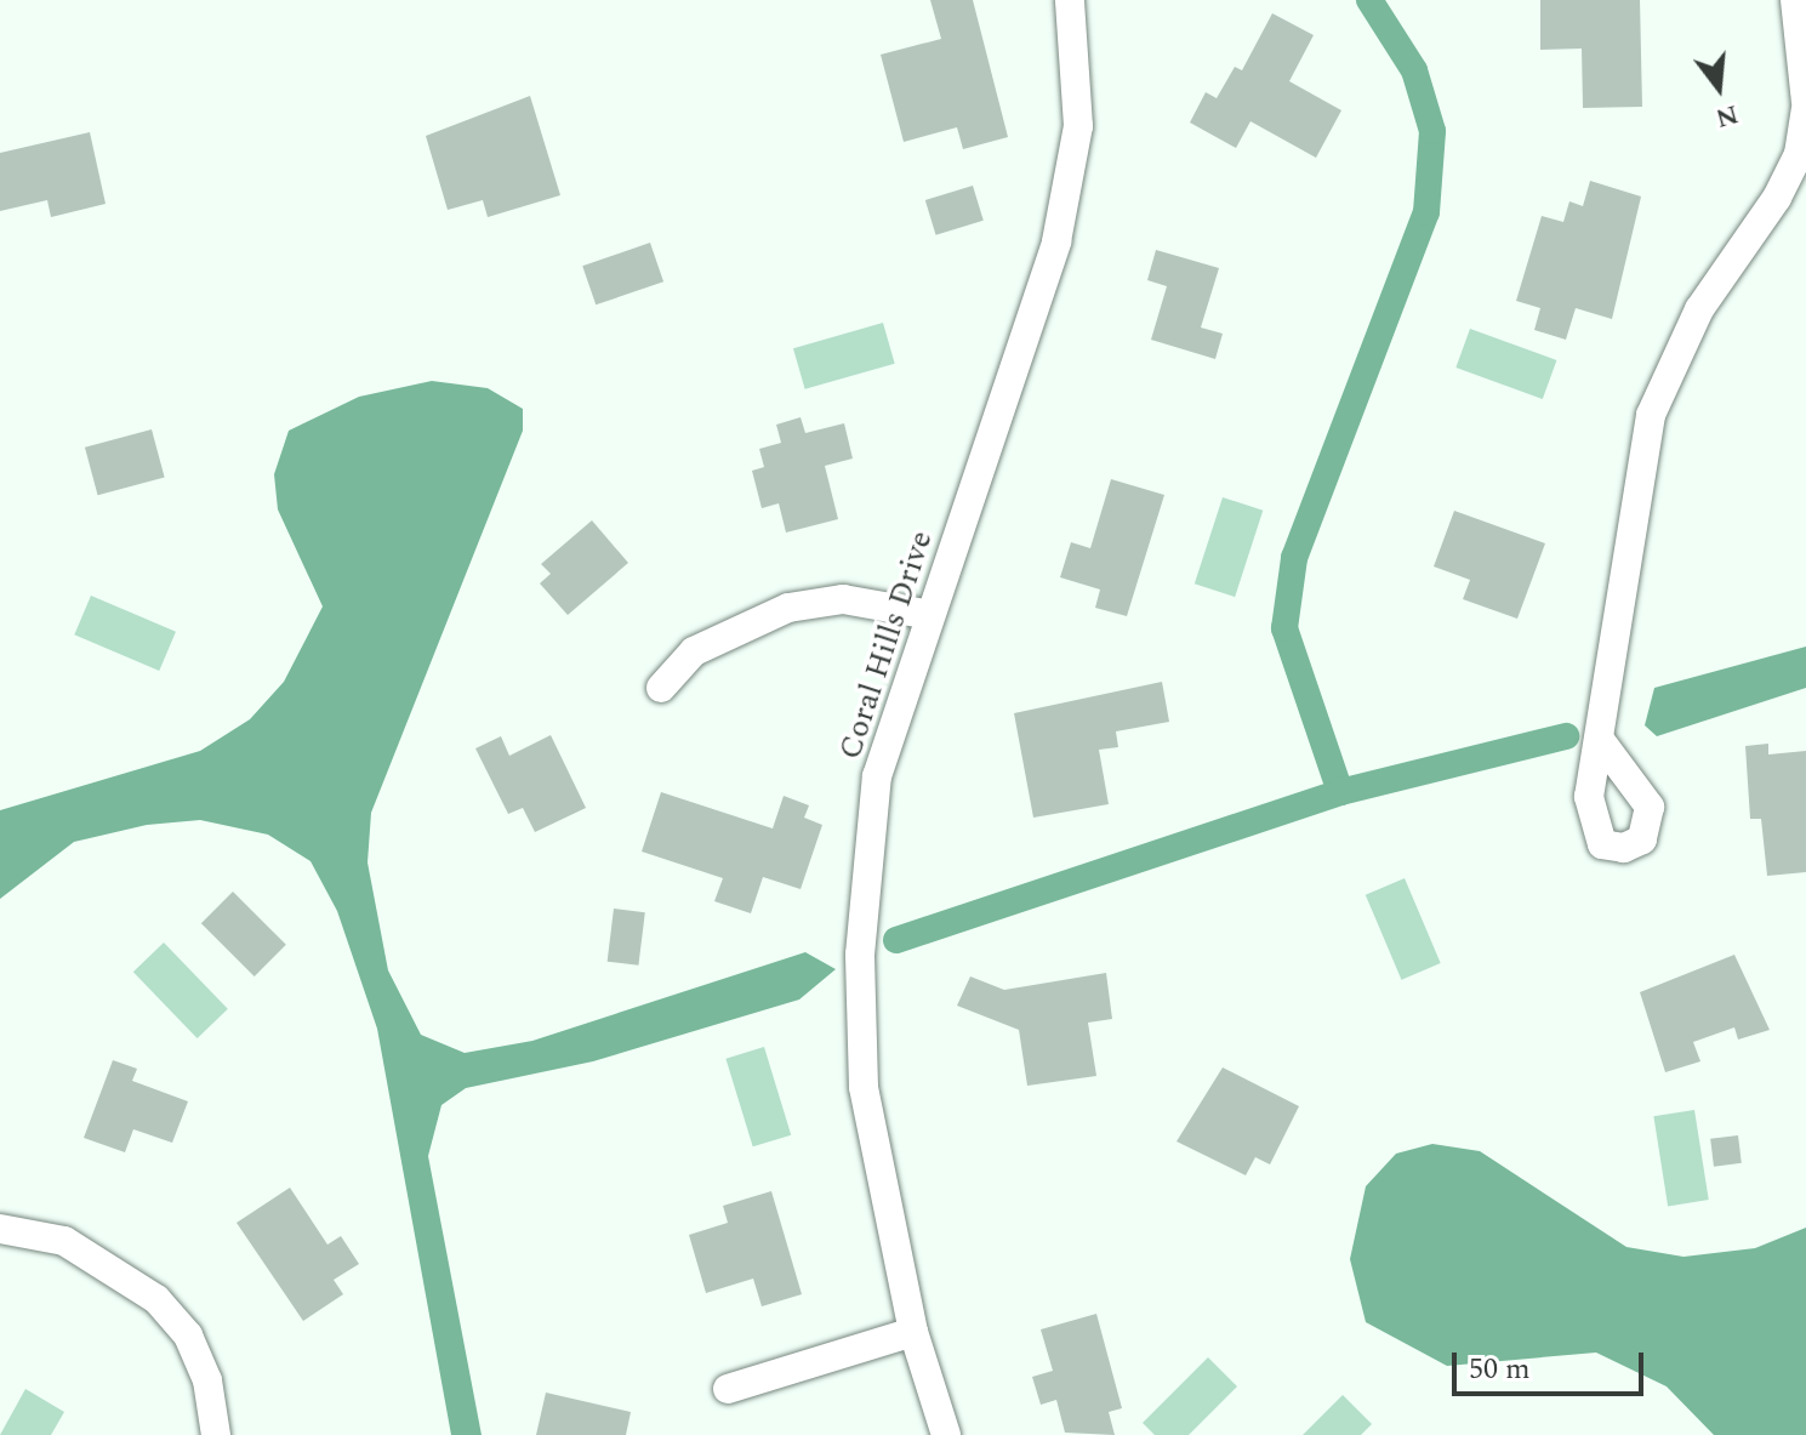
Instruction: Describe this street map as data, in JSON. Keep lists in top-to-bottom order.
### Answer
{
  "streets": {
    "street": ["Coral Hills Drive"]
  },
  "scale_bar": "50 m",
  "north": "bottom"
}
